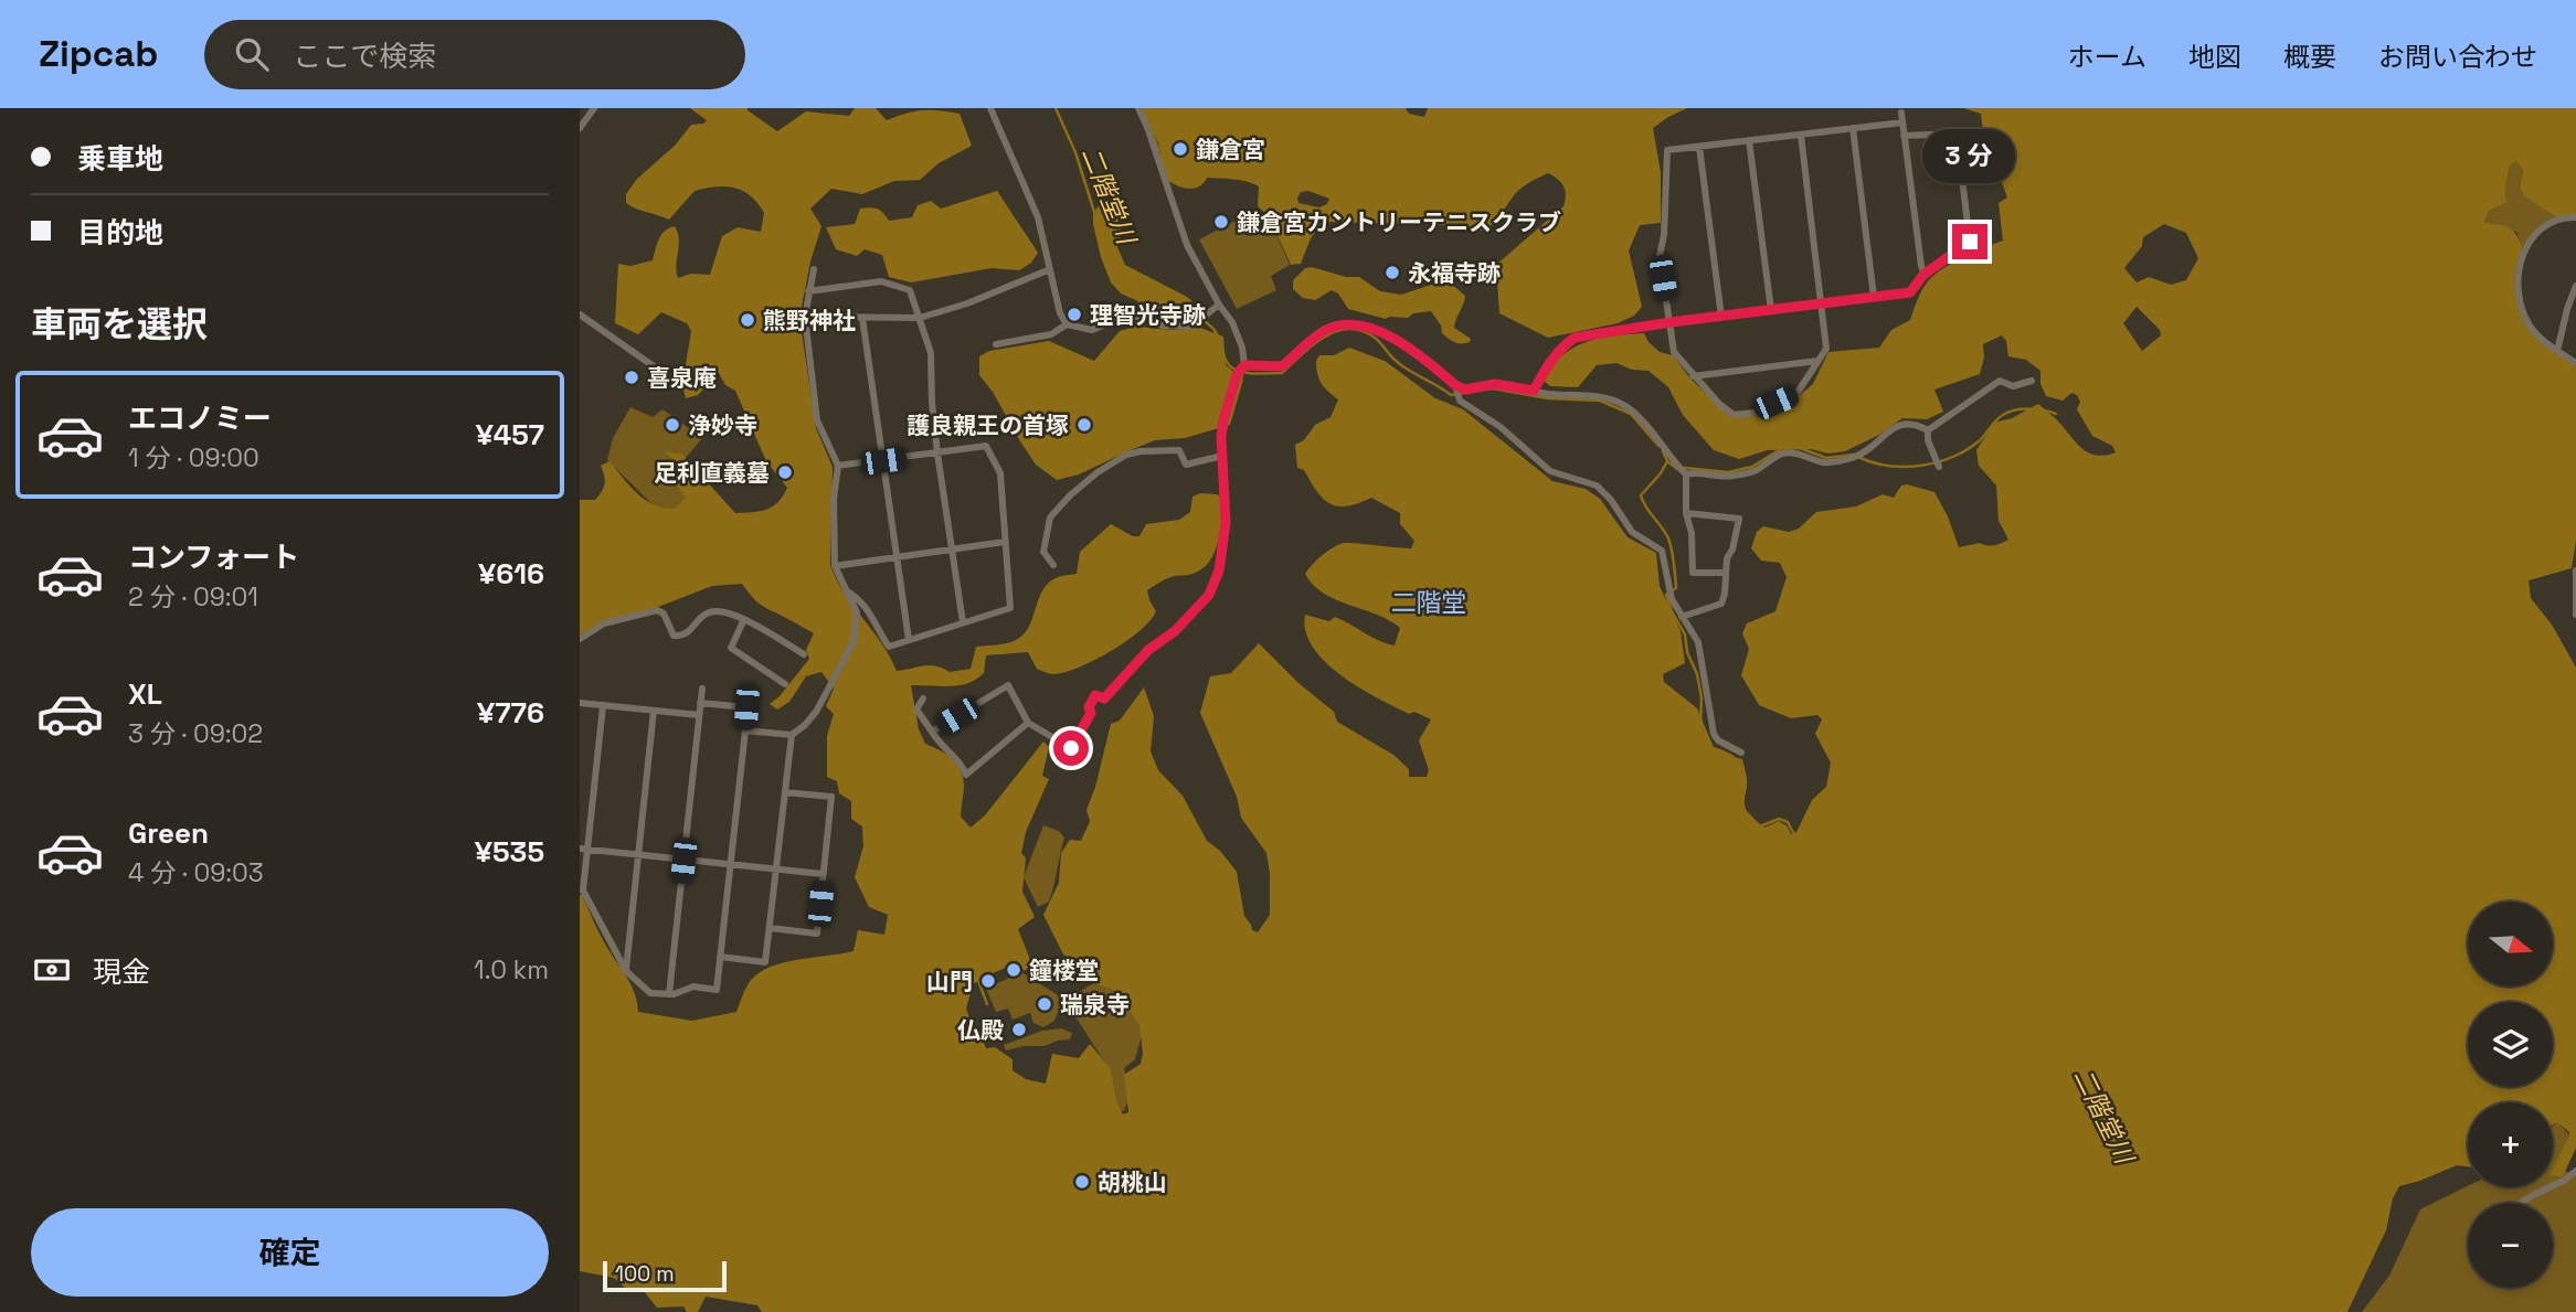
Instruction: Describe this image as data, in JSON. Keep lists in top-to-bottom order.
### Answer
{
  "districts": ["二階堂"],
  "water": ["二階堂川"],
  "places": [
    "鎌倉宮",
    "鎌倉宮カントリーテニスクラブ",
    "永福寺跡",
    "理智光寺跡",
    "熊野神社",
    "喜泉庵",
    "浄妙寺",
    "護良親王の首塚",
    "足利直義墓",
    "鐘楼堂",
    "山門",
    "瑞泉寺",
    "仏殿",
    "胡桃山"
  ],
  "scale_bar": "100 m",
  "north": "right",
  "page": {
    "header": "Zipcab",
    "search": "ここで検索",
    "nav": [
      "ホーム",
      "地図",
      "概要",
      "お問い合わせ"
    ],
    "banner": ["乗車地", "目的地"],
    "bubble": "3 分",
    "heading": "車両を選択",
    "list": [
      {
        "name": "エコノミー",
        "note": "1 分 · 09:00",
        "value": "¥457"
      },
      {
        "name": "コンフォート",
        "note": "2 分 · 09:01",
        "value": "¥616"
      },
      {
        "name": "XL",
        "note": "3 分 · 09:02",
        "value": "¥776"
      },
      {
        "name": "Green",
        "note": "4 分 · 09:03",
        "value": "¥535"
      }
    ],
    "map_buttons": ["+", "−"],
    "pay": ["現金", "1.0 km"],
    "buttons": "確定",
    "scale": "100 m"
  }
}
